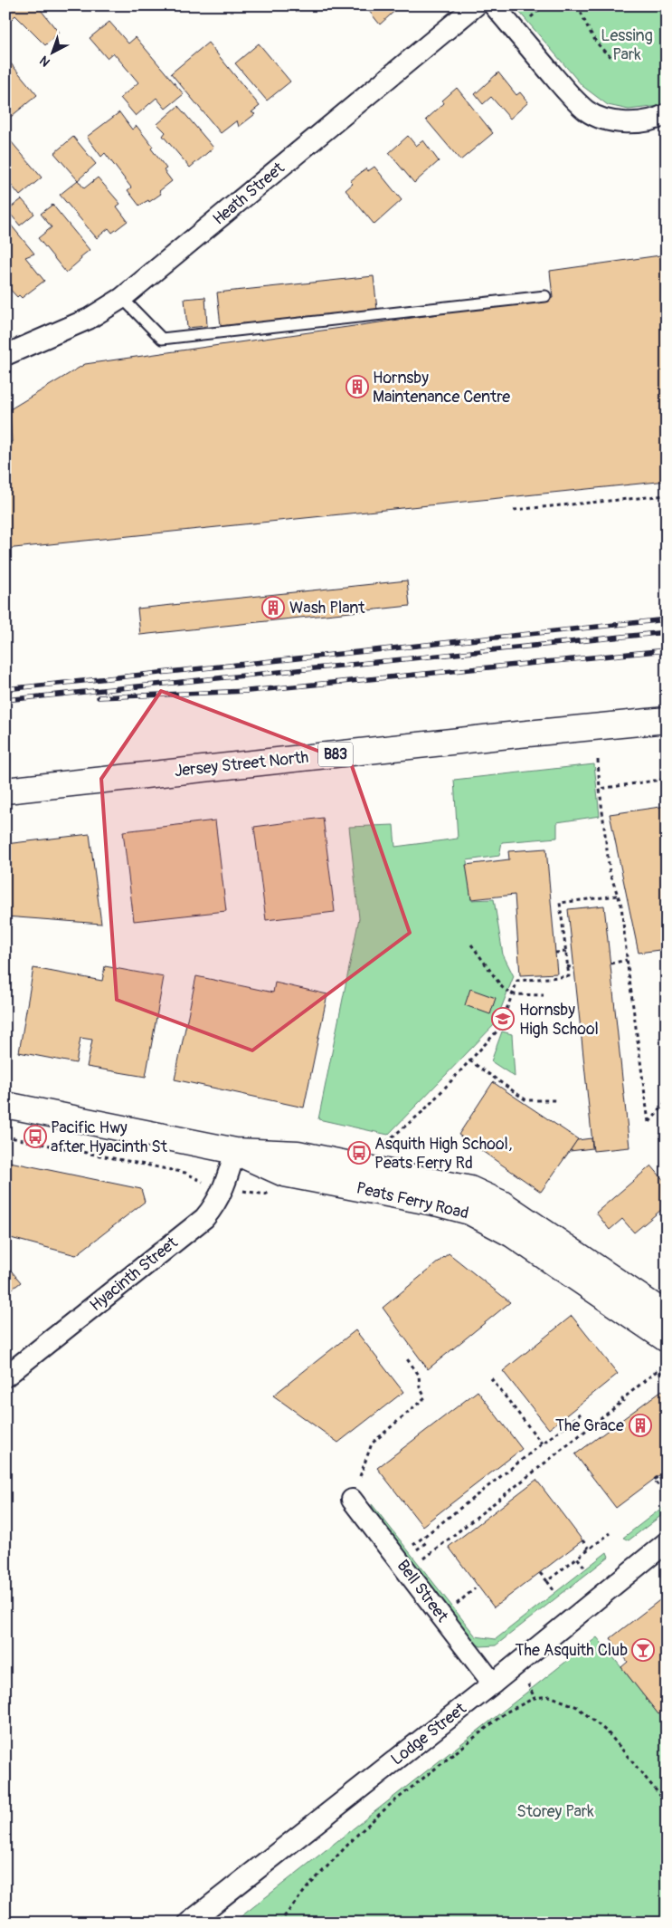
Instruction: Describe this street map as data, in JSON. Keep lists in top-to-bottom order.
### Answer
{
  "streets": {
    "main road": ["B83", "Jersey Street North", "Peats Ferry Road"],
    "street": [
      "Heath Street",
      "Hyacinth Street",
      "Bell Street",
      "Lodge Street"
    ]
  },
  "crossings": [
    ["Peats Ferry Road", "Hyacinth Street"],
    ["Bell Street", "Lodge Street"]
  ],
  "parks": ["Lessing Park", "Storey Park"],
  "places": {
    "building": ["Hornsby Maintenance Centre", "Wash Plant", "The Grace"],
    "school or university": ["Hornsby High School"],
    "bus stop": ["Pacific Hwy after Hyacinth St", "Asquith High School, Peats Ferry Rd"],
    "bar": ["The Asquith Club"]
  },
  "north": "bottom left"
}
